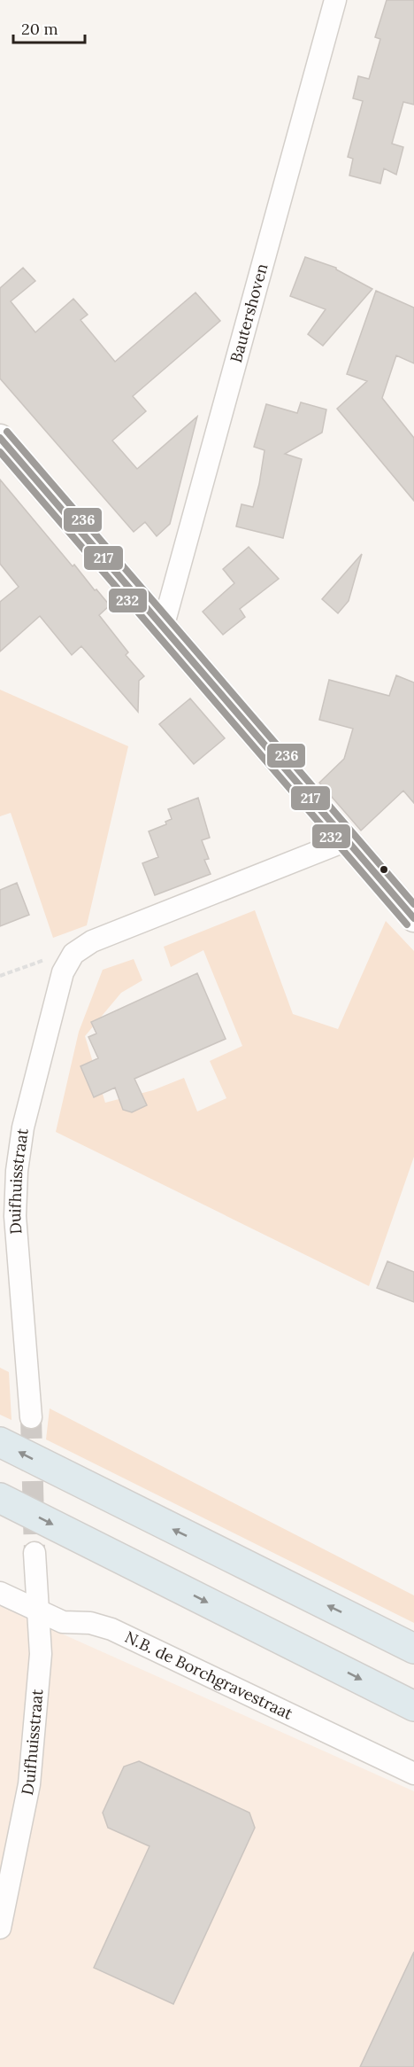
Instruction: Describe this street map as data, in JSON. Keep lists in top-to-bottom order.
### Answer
{
  "streets": {
    "street": ["Bautershoven", "Duifhuisstraat", "N.B. de Borchgravestraat"]
  },
  "crossings": [
    ["Duifhuisstraat", "N.B. de Borchgravestraat"]
  ],
  "lines": ["transit line 236", "transit line 217", "transit line 232"],
  "scale_bar": "20 m"
}
